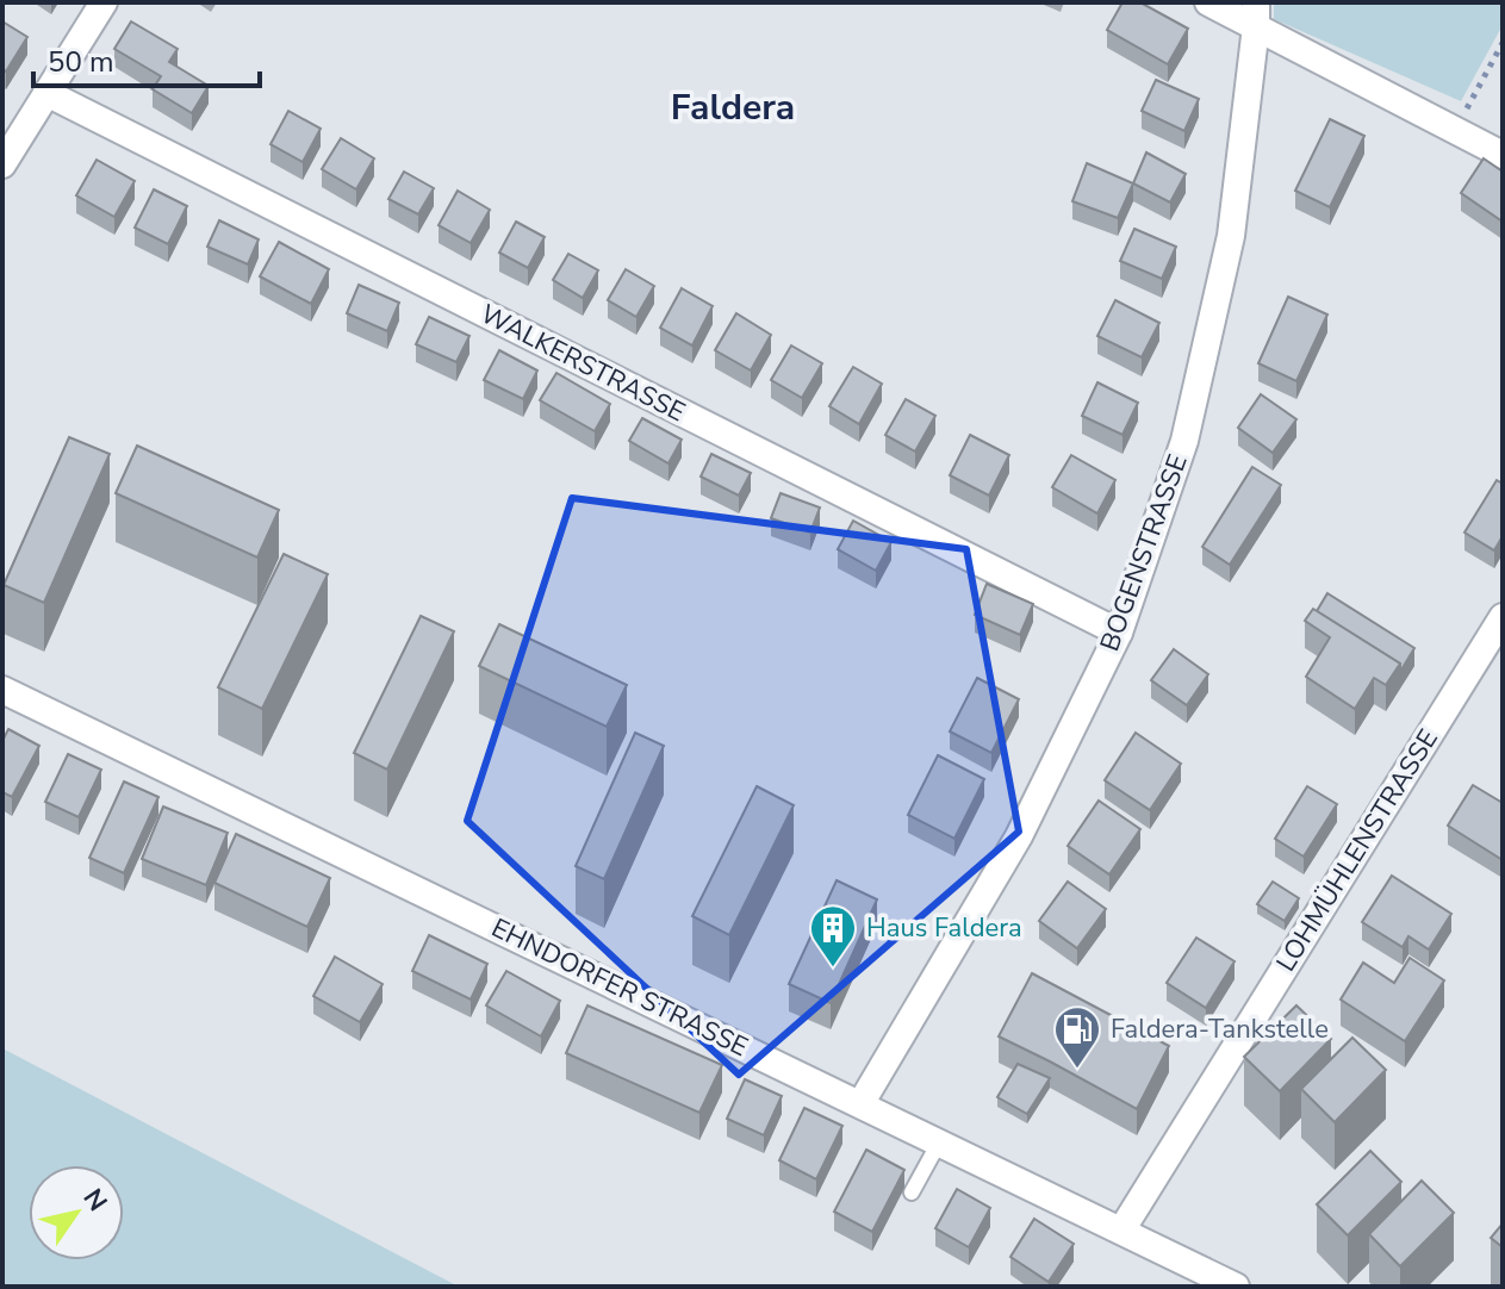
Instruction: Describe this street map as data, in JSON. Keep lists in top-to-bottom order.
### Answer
{
  "streets": {
    "street": [
      "WALKERSTRASSE",
      "BOGENSTRASSE",
      "LOHMÜHLENSTRASSE",
      "EHNDORFER STRASSE"
    ]
  },
  "crossings": [
    ["WALKERSTRASSE", "BOGENSTRASSE"],
    ["BOGENSTRASSE", "EHNDORFER STRASSE"],
    ["LOHMÜHLENSTRASSE", "EHNDORFER STRASSE"]
  ],
  "districts": ["Faldera"],
  "places": {
    "building": ["Haus Faldera"],
    "fuel station": ["Faldera-Tankstelle"]
  },
  "scale_bar": "50 m",
  "north": "top right"
}
